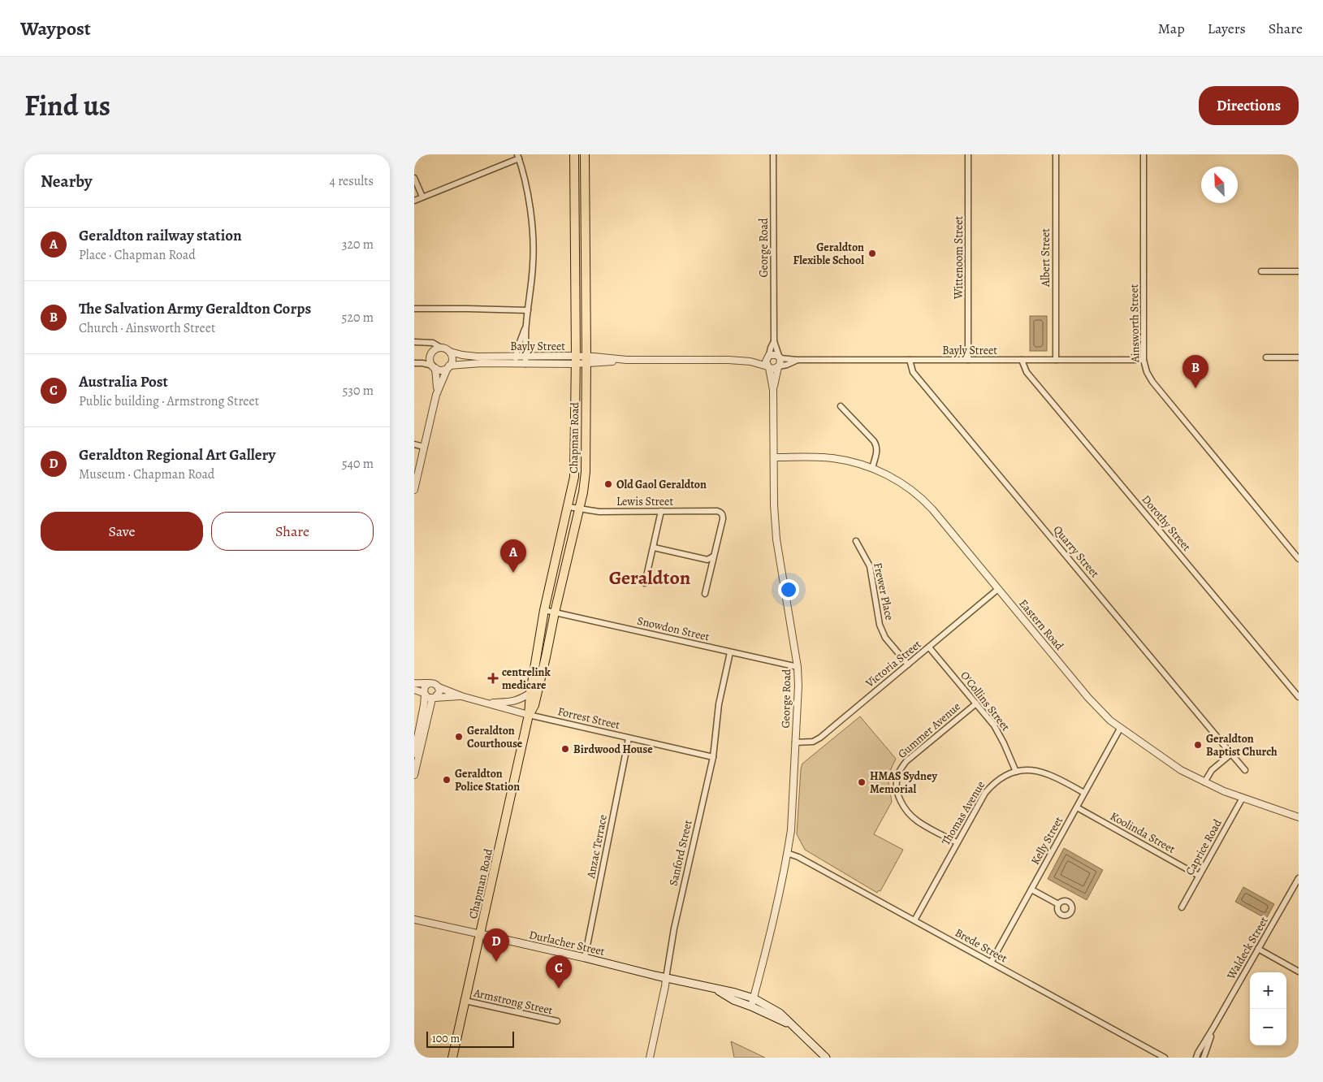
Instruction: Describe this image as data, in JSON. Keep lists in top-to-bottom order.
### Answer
{
  "streets": {
    "main road": ["Chapman Road", "Durlacher Street"],
    "street": [
      "George Road",
      "Wittenoom Street",
      "Albert Street",
      "Ainsworth Street",
      "Bayly Street",
      "Lewis Street",
      "Dorothy Street",
      "Quarry Street",
      "Frewer Place",
      "Eastern Road",
      "Snowdon Street",
      "Victoria Street",
      "O'Collins Street",
      "Forrest Street",
      "Gummer Avenue",
      "Thomas Avenue",
      "Koolinda Street",
      "Kelly Street",
      "Anzac Terrace",
      "Caprice Road",
      "Sanford Street",
      "Brede Street",
      "Waldeck Street",
      "Armstrong Street"
    ]
  },
  "crossings": [
    ["George Road", "Bayly Street"],
    ["George Road", "Eastern Road"],
    ["George Road", "Snowdon Street"],
    ["George Road", "Victoria Street"],
    ["George Road", "Durlacher Street"],
    ["George Road", "Brede Street"],
    ["Wittenoom Street", "Bayly Street"],
    ["Albert Street", "Bayly Street"],
    ["Ainsworth Street", "Bayly Street"],
    ["Bayly Street", "Chapman Road"],
    ["Bayly Street", "Dorothy Street"],
    ["Bayly Street", "Quarry Street"],
    ["Chapman Road", "Lewis Street"],
    ["Chapman Road", "Snowdon Street"],
    ["Chapman Road", "Forrest Street"],
    ["Chapman Road", "Durlacher Street"],
    ["Chapman Road", "Armstrong Street"],
    ["Frewer Place", "Victoria Street"],
    ["Eastern Road", "Victoria Street"],
    ["Eastern Road", "Kelly Street"],
    ["Eastern Road", "Caprice Road"],
    ["Snowdon Street", "Sanford Street"],
    ["Victoria Street", "O'Collins Street"],
    ["O'Collins Street", "Gummer Avenue"],
    ["O'Collins Street", "Thomas Avenue"],
    ["Forrest Street", "Anzac Terrace"],
    ["Forrest Street", "Sanford Street"],
    ["Gummer Avenue", "Thomas Avenue"],
    ["Thomas Avenue", "Kelly Street"],
    ["Thomas Avenue", "Brede Street"],
    ["Koolinda Street", "Kelly Street"],
    ["Koolinda Street", "Caprice Road"],
    ["Kelly Street", "Brede Street"],
    ["Anzac Terrace", "Durlacher Street"],
    ["Sanford Street", "Durlacher Street"]
  ],
  "districts": ["Geraldton"],
  "places": {
    "other": [
      "Geraldton Flexible School",
      "Old Gaol Geraldton",
      "Geraldton Courthouse",
      "Geraldton Baptist Church",
      "Birdwood House",
      "Geraldton Police Station",
      "HMAS Sydney Memorial"
    ],
    "health": ["centrelink medicare"]
  },
  "scale_bar": "100 m",
  "north": "top left",
  "page": {
    "header": "Waypost",
    "nav": ["Map", "Layers", "Share"],
    "title": "Find us",
    "buttons": [
      "Directions",
      ["Save", "Share"]
    ],
    "heading": ["Nearby", "4 results"],
    "list": [
      {
        "mark": "A",
        "name": "Geraldton railway station",
        "note": "Place · Chapman Road",
        "value": "320 m"
      },
      {
        "mark": "B",
        "name": "The Salvation Army Geraldton Corps",
        "note": "Church · Ainsworth Street",
        "value": "520 m"
      },
      {
        "mark": "C",
        "name": "Australia Post",
        "note": "Public building · Armstrong Street",
        "value": "530 m"
      },
      {
        "mark": "D",
        "name": "Geraldton Regional Art Gallery",
        "note": "Museum · Chapman Road",
        "value": "540 m"
      }
    ],
    "pins": [
      "B",
      "A",
      "D",
      "C"
    ],
    "map_buttons": ["+", "−"],
    "scale": "100 m"
  }
}
